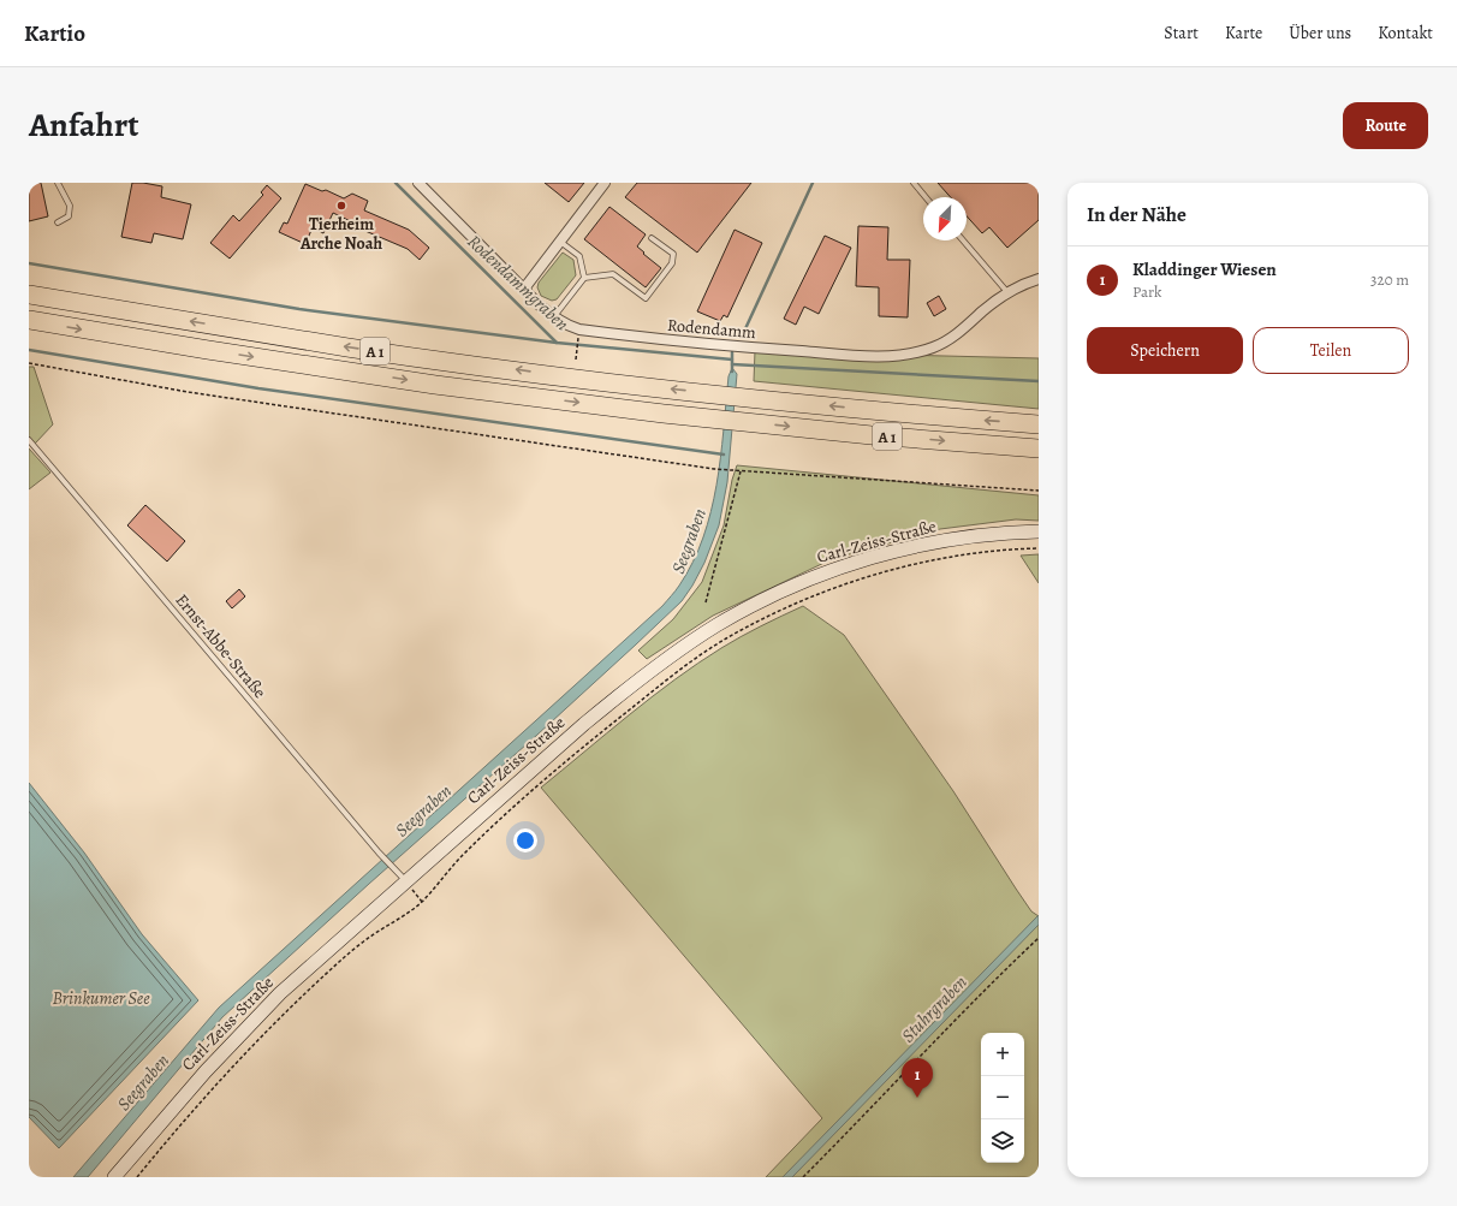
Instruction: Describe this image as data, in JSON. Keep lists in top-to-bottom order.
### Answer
{
  "streets": {
    "highway": ["A 1"],
    "main road": ["Carl-Zeiss-Straße"],
    "street": ["Rodendamm"],
    "lane": ["Ernst-Abbe-Straße"]
  },
  "crossings": [
    ["Carl-Zeiss-Straße", "Ernst-Abbe-Straße"]
  ],
  "water": [
    "Rodendammgraben",
    "Seegraben",
    "Brinkumer See",
    "Stuhrgraben"
  ],
  "places": ["Tierheim Arche Noah"],
  "north": "bottom left",
  "page": {
    "header": "Kartio",
    "nav": [
      "Start",
      "Karte",
      "Über uns",
      "Kontakt"
    ],
    "title": "Anfahrt",
    "buttons": [
      "Route",
      ["Speichern", "Teilen"]
    ],
    "heading": "In der Nähe",
    "list": [
      {
        "mark": "1",
        "name": "Kladdinger Wiesen",
        "note": "Park",
        "value": "320 m"
      }
    ],
    "map_buttons": ["+", "−"],
    "pins": "1"
  }
}
